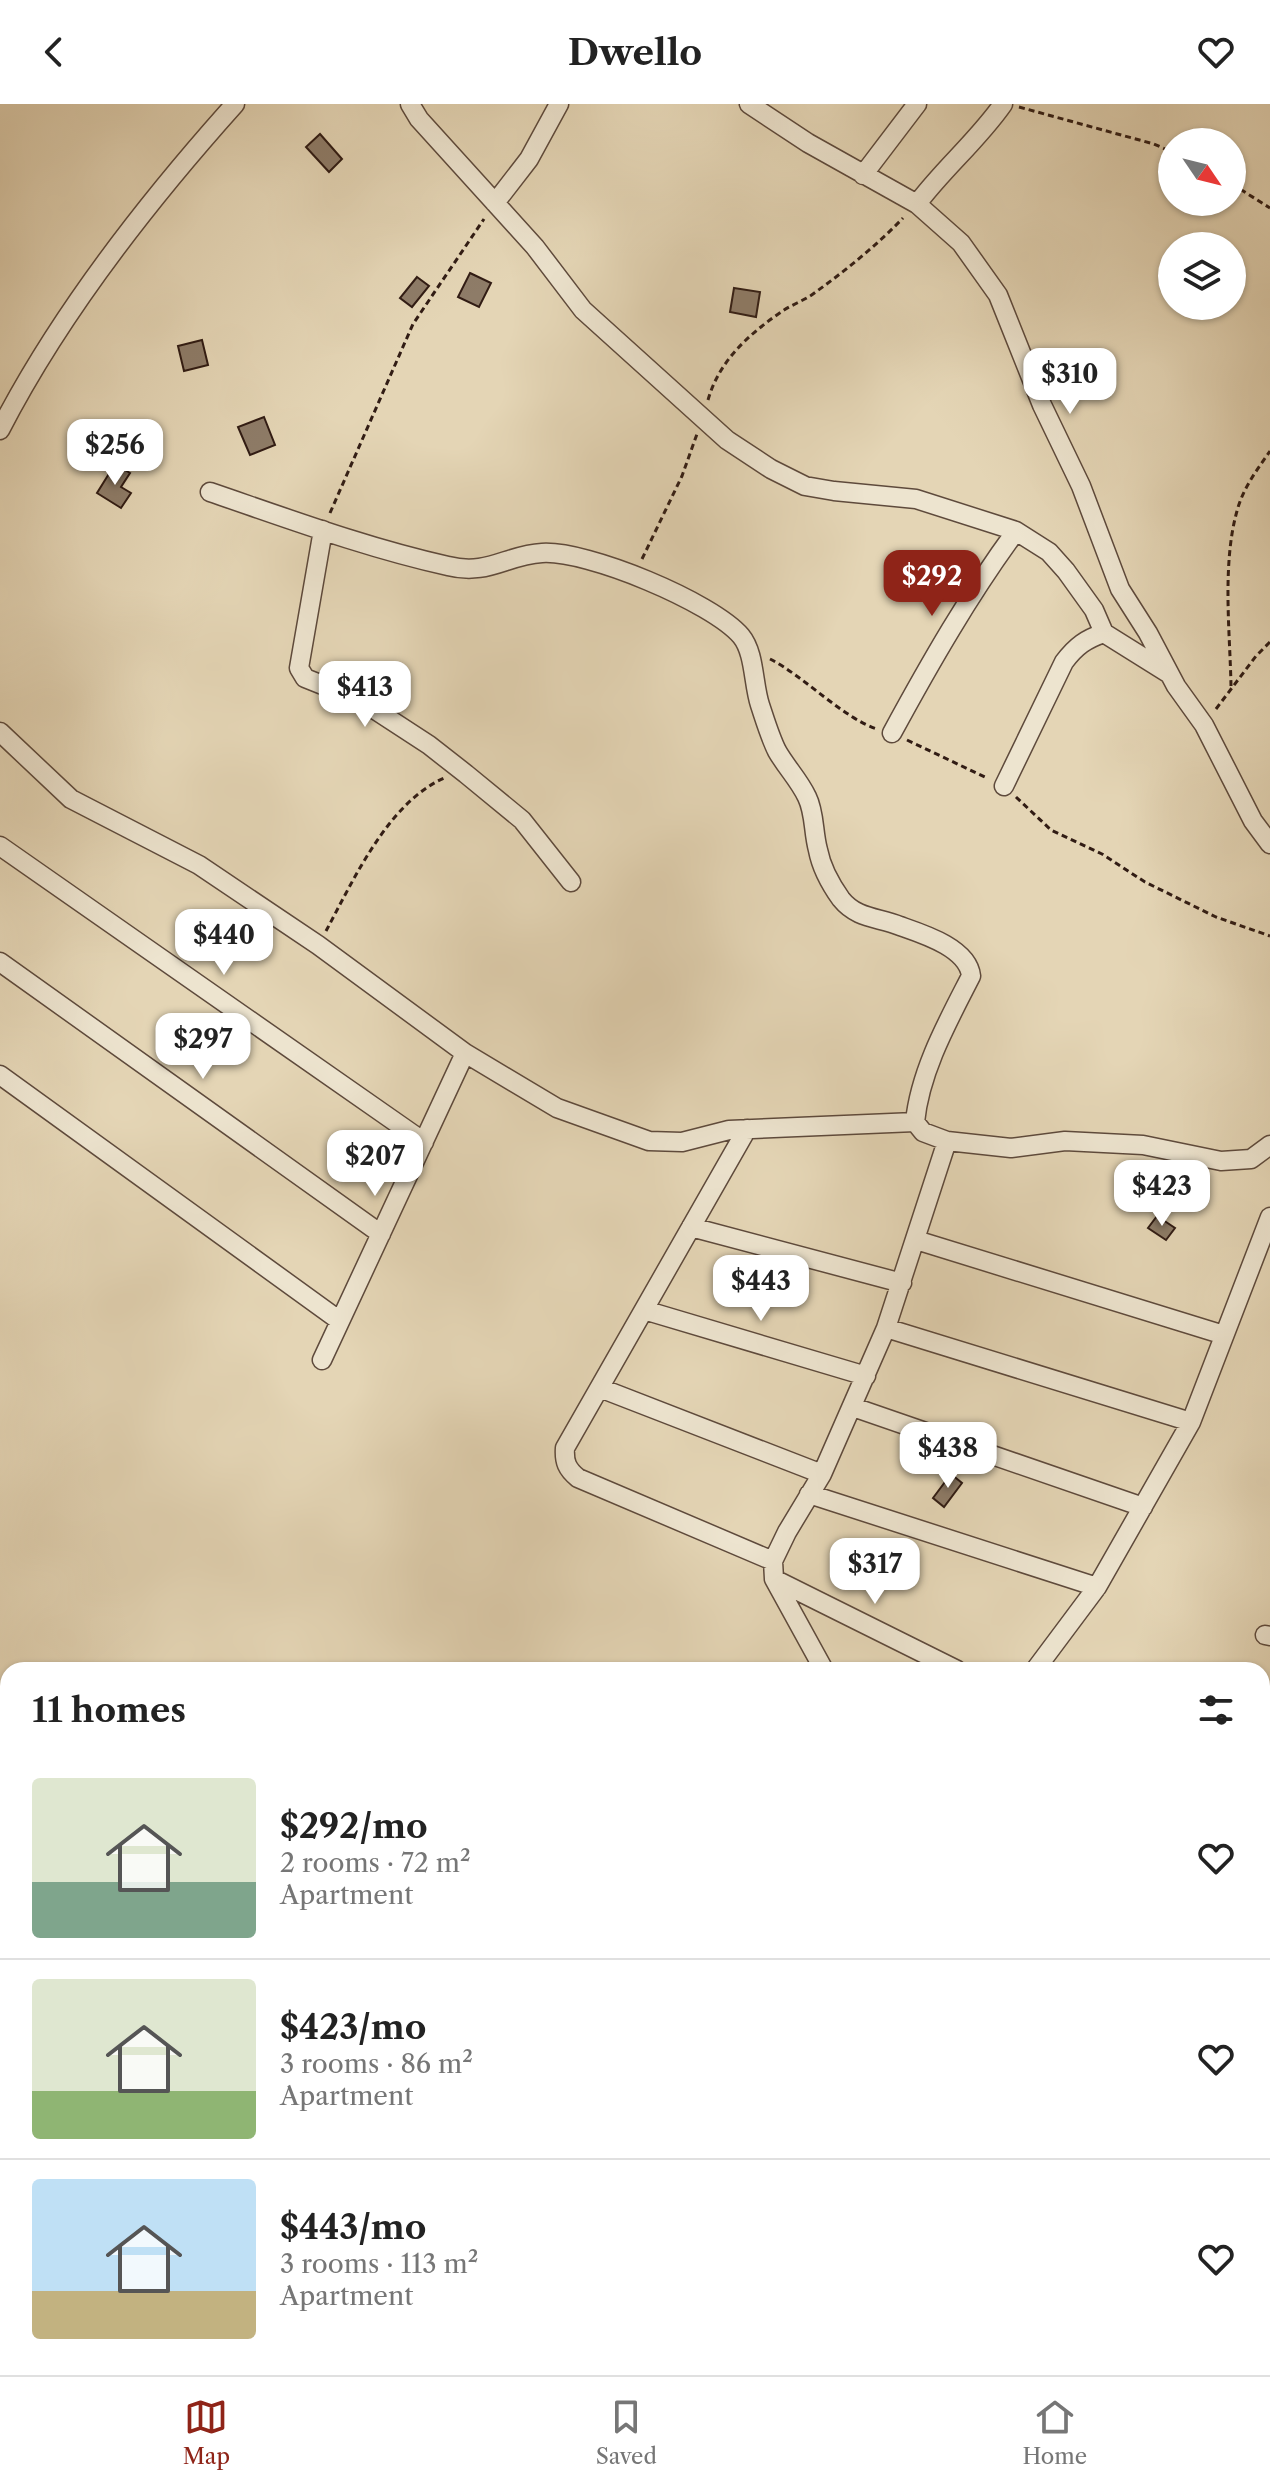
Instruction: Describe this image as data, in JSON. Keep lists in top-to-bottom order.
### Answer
{
  "north": "bottom right",
  "page": {
    "header": "Dwello",
    "price": [
      "$310",
      "$256",
      "$292",
      "$413",
      "$440",
      "$297",
      "$207",
      "$423",
      "$443",
      "$438",
      "$317"
    ],
    "heading": "11 homes",
    "list": [
      {
        "name": "$292/mo",
        "note": "2 rooms · 72 m² · Apartment"
      },
      {
        "name": "$423/mo",
        "note": "3 rooms · 86 m² · Apartment"
      },
      {
        "name": "$443/mo",
        "note": "3 rooms · 113 m² · Apartment"
      }
    ],
    "tabs": ["Map", "Saved", "Home"]
  }
}
